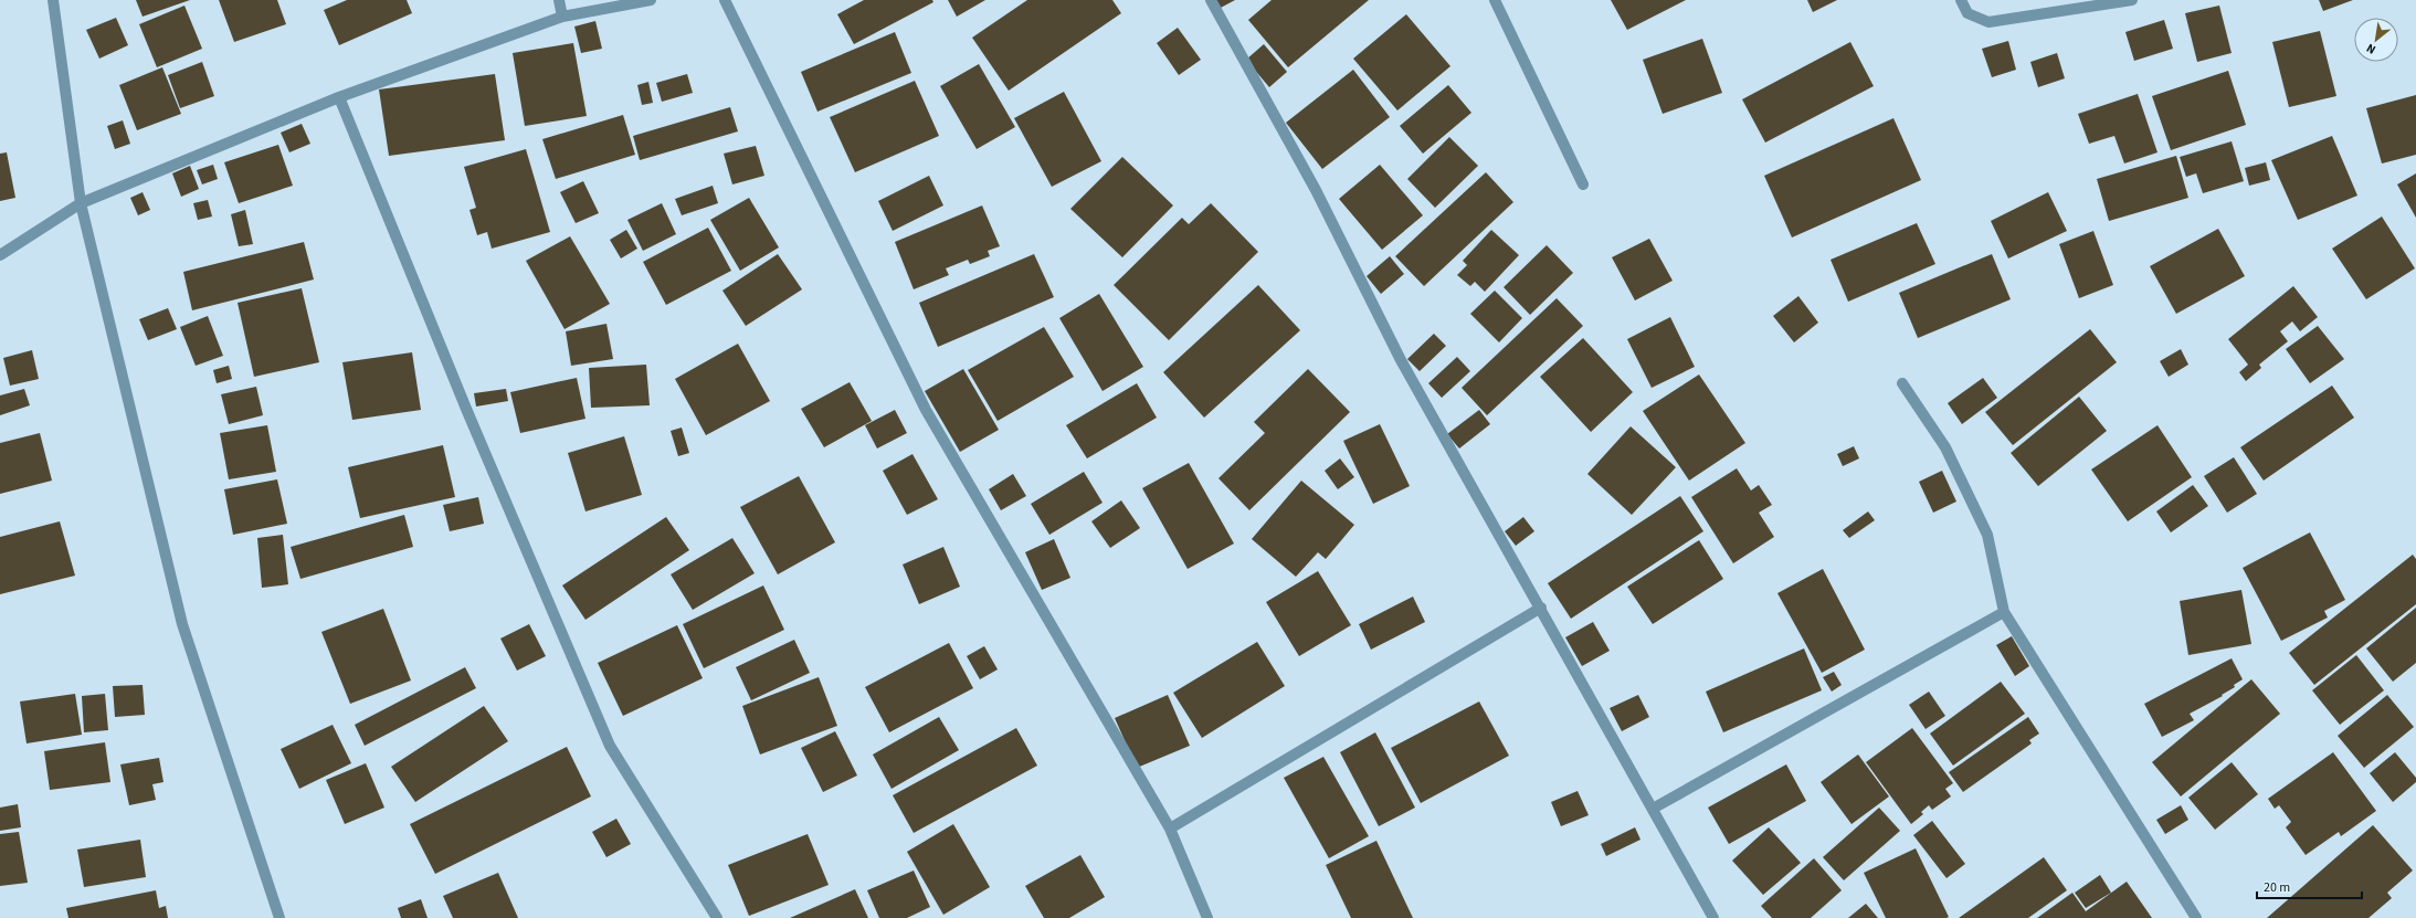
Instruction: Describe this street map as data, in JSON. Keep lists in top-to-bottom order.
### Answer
{
  "scale_bar": "20 m",
  "north": "bottom left"
}
